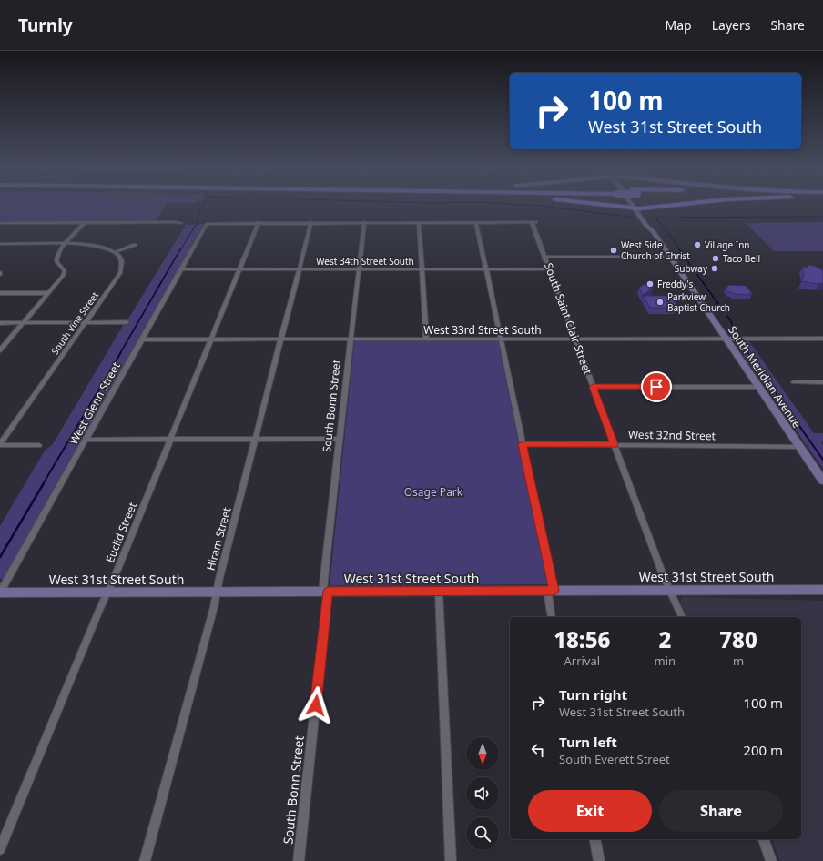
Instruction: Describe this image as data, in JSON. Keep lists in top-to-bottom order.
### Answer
{
  "streets": {
    "main road": ["South Meridian Avenue", "West 31st Street South"],
    "street": [
      "West 34th Street South",
      "South Saint Clair Street",
      "South Vine Street",
      "West 33rd Street South",
      "West Glenn Street",
      "South Bonn Street",
      "West 32nd Street",
      "Euclid Street",
      "Hiram Street"
    ]
  },
  "crossings": [
    ["West 34th Street South", "South Saint Clair Street"],
    ["West 34th Street South", "West Glenn Street"],
    ["West 34th Street South", "South Bonn Street"],
    ["West 34th Street South", "Euclid Street"],
    ["West 34th Street South", "Hiram Street"],
    ["South Saint Clair Street", "West 33rd Street South"],
    ["South Saint Clair Street", "West 32nd Street"],
    ["South Saint Clair Street", "West 31st Street South"],
    ["West 33rd Street South", "South Meridian Avenue"],
    ["West 33rd Street South", "West Glenn Street"],
    ["West 33rd Street South", "South Bonn Street"],
    ["West 33rd Street South", "Euclid Street"],
    ["West 33rd Street South", "Hiram Street"],
    ["South Meridian Avenue", "West 32nd Street"],
    ["West Glenn Street", "Euclid Street"],
    ["West Glenn Street", "West 31st Street South"],
    ["South Bonn Street", "West 31st Street South"],
    ["Euclid Street", "West 31st Street South"],
    ["Hiram Street", "West 31st Street South"]
  ],
  "parks": ["Osage Park"],
  "places": [
    "Village Inn",
    "West Side Church of Christ",
    "Taco Bell",
    "Subway",
    "Freddy's",
    "Parkview Baptist Church"
  ],
  "north": "bottom",
  "page": {
    "header": "Turnly",
    "nav": ["Map", "Layers", "Share"],
    "turn": ["100 m", "West 31st Street South"],
    "eta": [
      "18:56",
      "Arrival",
      "2",
      "min",
      "780",
      "m"
    ],
    "list": [
      {
        "name": "Turn right",
        "note": "West 31st Street South",
        "value": "100 m"
      },
      {
        "name": "Turn left",
        "note": "South Everett Street",
        "value": "200 m"
      }
    ],
    "buttons": ["Exit", "Share"]
  }
}
